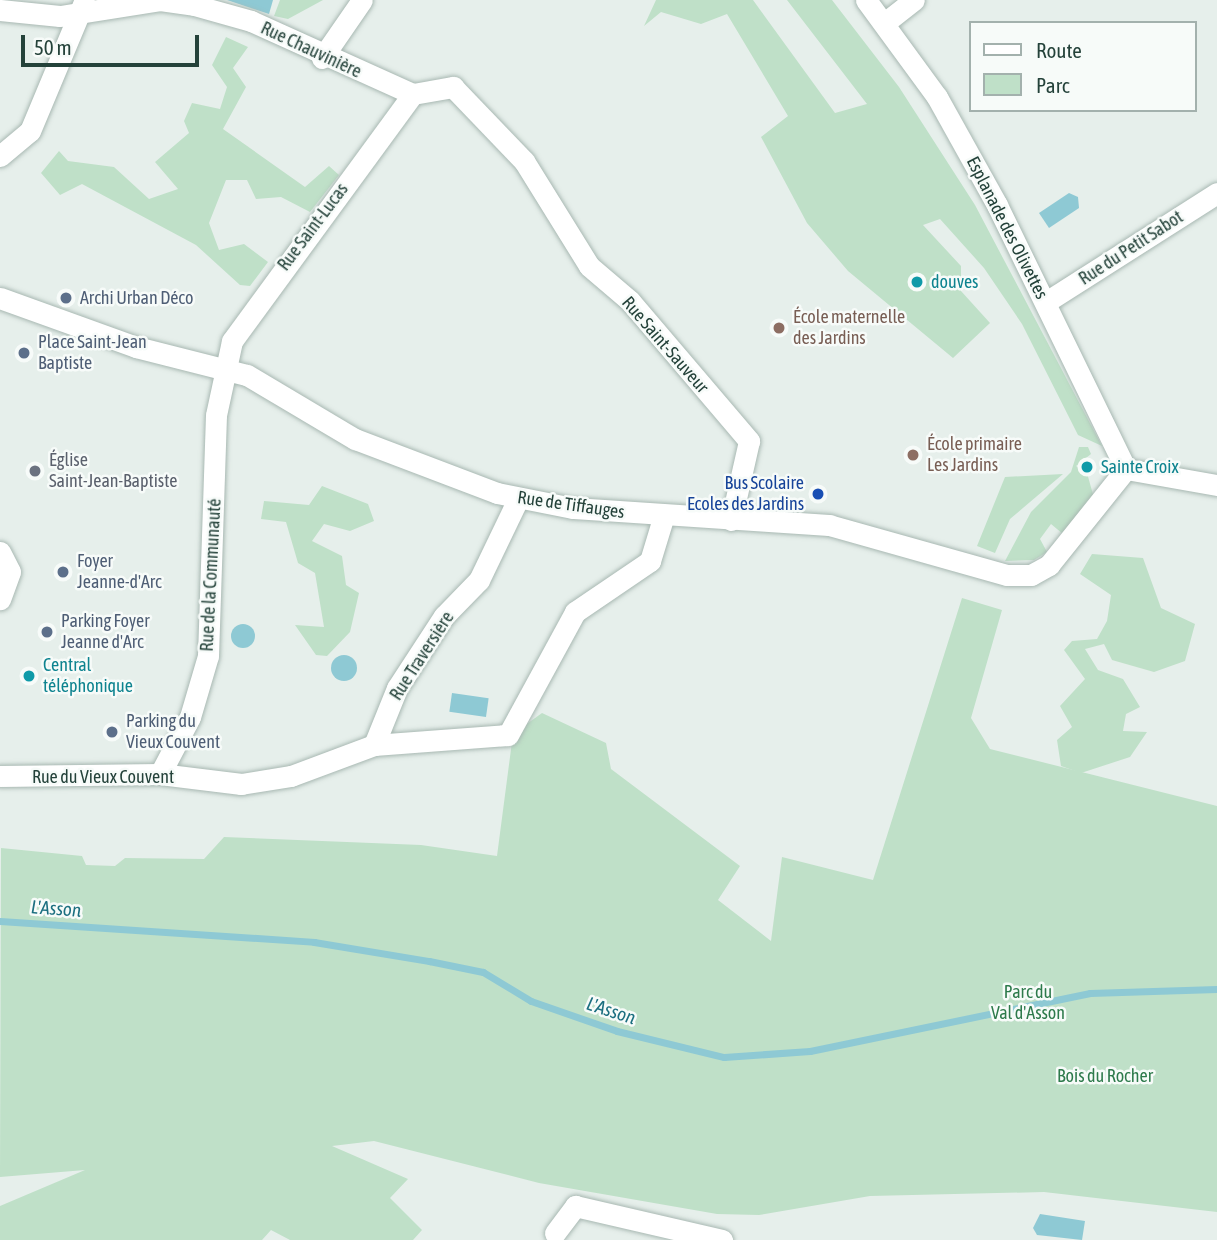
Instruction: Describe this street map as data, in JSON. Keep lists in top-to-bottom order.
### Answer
{
  "streets": {
    "street": [
      "Rue Chauvinière",
      "Rue Saint-Lucas",
      "Esplanade des Olivettes",
      "Rue du Petit Sabot",
      "Rue Saint-Sauveur",
      "Rue de Tiffauges",
      "Rue de la Communauté",
      "Rue Traversière",
      "Rue du Vieux Couvent"
    ]
  },
  "crossings": [
    ["Rue Chauvinière", "Rue Saint-Lucas"],
    ["Rue Chauvinière", "Rue Saint-Sauveur"],
    ["Rue Saint-Lucas", "Rue Saint-Sauveur"],
    ["Rue Saint-Lucas", "Rue de Tiffauges"],
    ["Rue Saint-Lucas", "Rue de la Communauté"],
    ["Esplanade des Olivettes", "Rue du Petit Sabot"],
    ["Esplanade des Olivettes", "Rue de Tiffauges"],
    ["Rue Saint-Sauveur", "Rue de Tiffauges"],
    ["Rue de Tiffauges", "Rue de la Communauté"],
    ["Rue de Tiffauges", "Rue Traversière"],
    ["Rue de Tiffauges", "Rue du Vieux Couvent"],
    ["Rue de la Communauté", "Rue du Vieux Couvent"],
    ["Rue Traversière", "Rue du Vieux Couvent"]
  ],
  "water": ["L'Asson"],
  "parks": ["Parc du Val d'Asson", "Bois du Rocher"],
  "places": [
    "douves",
    "Archi Urban Déco",
    "École maternelle des Jardins",
    "Place Saint-Jean Baptiste",
    "École primaire Les Jardins",
    "Sainte Croix",
    "Église Saint-Jean-Baptiste",
    "Bus Scolaire Ecoles des Jardins",
    "Foyer Jeanne-d'Arc",
    "Parking Foyer Jeanne d'Arc",
    "Central téléphonique",
    "Parking du Vieux Couvent"
  ],
  "legend": ["Route", "Parc"],
  "scale_bar": "50 m"
}
